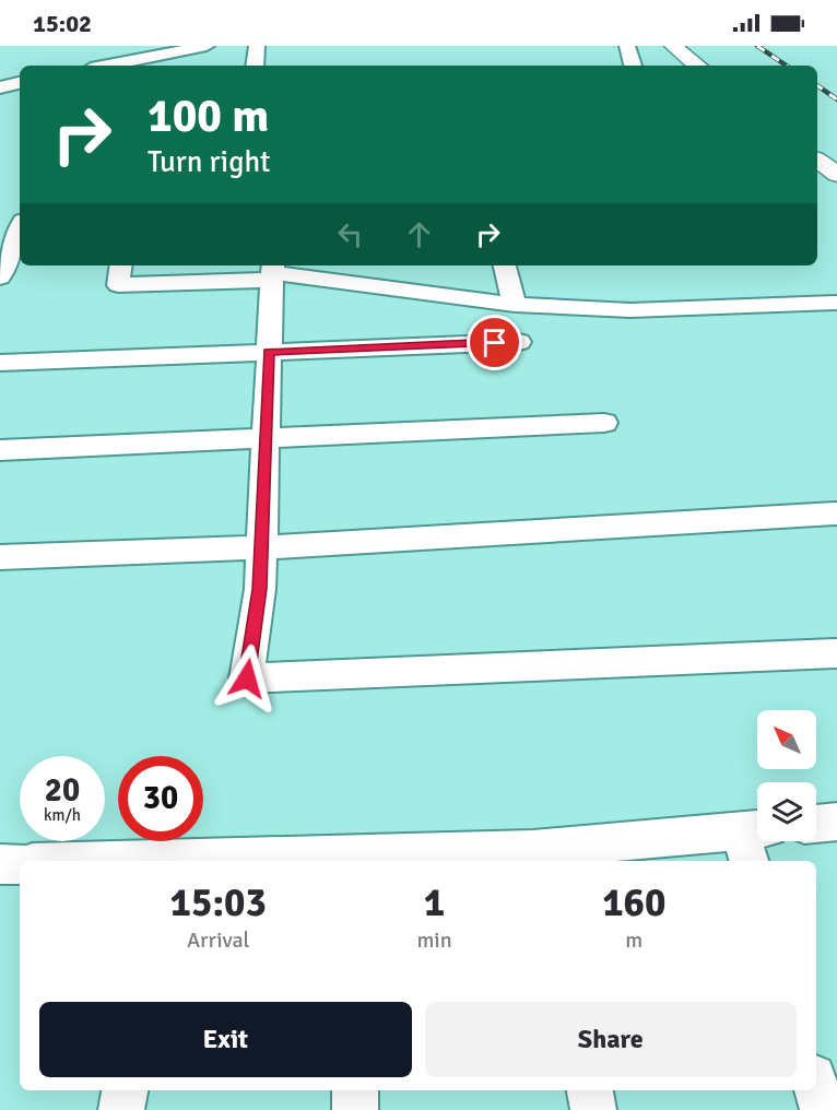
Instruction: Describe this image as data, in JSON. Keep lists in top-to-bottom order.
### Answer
{
  "north": "top left",
  "page": {
    "status": "15:02",
    "turn": ["100 m", "Turn right"],
    "speed": "20 km/h",
    "limit": "30",
    "eta": [
      "15:03",
      "Arrival",
      "1",
      "min",
      "160",
      "m"
    ],
    "buttons": ["Exit", "Share"]
  }
}
